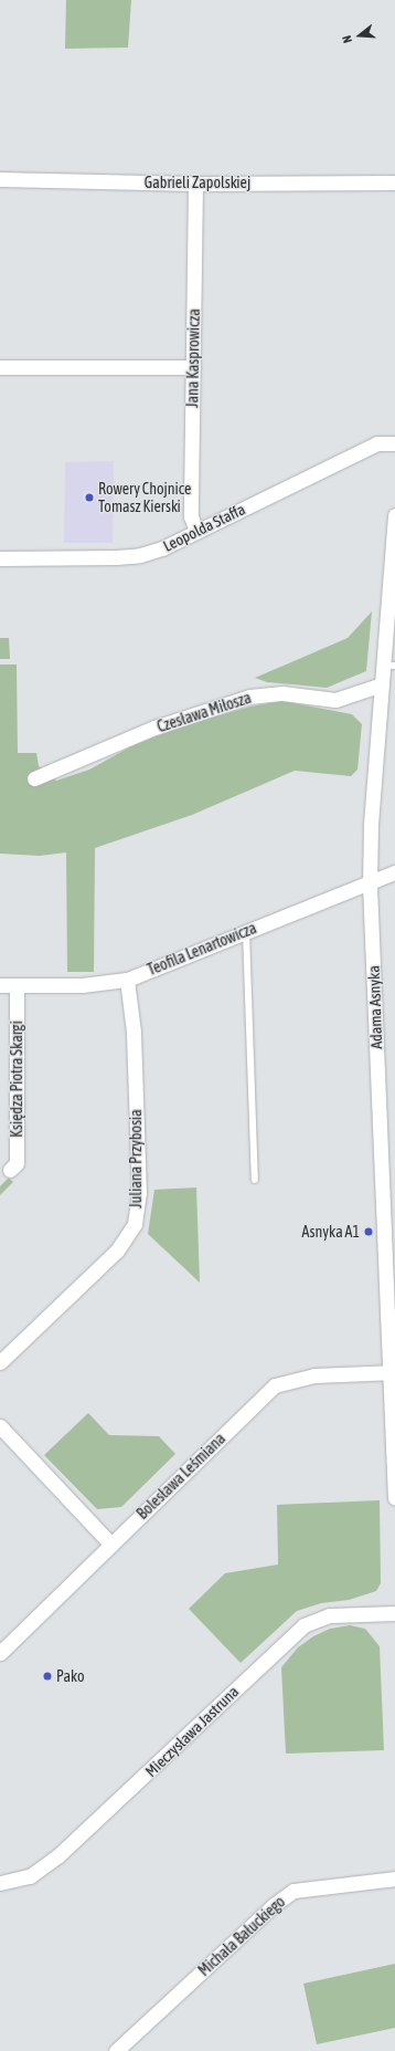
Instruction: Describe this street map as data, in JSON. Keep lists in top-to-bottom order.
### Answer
{
  "streets": {
    "street": [
      "Gabrieli Zapolskiej",
      "Jana Kasprowicza",
      "Leopolda Staffa",
      "Czesława Miłosza",
      "Teofila Lenartowicza",
      "Adama Asnyka",
      "Księdza Piotra Skargi",
      "Juliana Przybosia",
      "Bolesława Leśmiana",
      "Mieczysława Jastruna",
      "Michała Bałuckiego"
    ]
  },
  "crossings": [
    ["Gabrieli Zapolskiej", "Jana Kasprowicza"],
    ["Jana Kasprowicza", "Leopolda Staffa"],
    ["Czesława Miłosza", "Adama Asnyka"],
    ["Teofila Lenartowicza", "Adama Asnyka"],
    ["Teofila Lenartowicza", "Księdza Piotra Skargi"],
    ["Teofila Lenartowicza", "Juliana Przybosia"],
    ["Adama Asnyka", "Bolesława Leśmiana"]
  ],
  "places": ["Rowery Chojnice Tomasz Kierski", "Asnyka A1", "Pako"],
  "north": "left"
}
